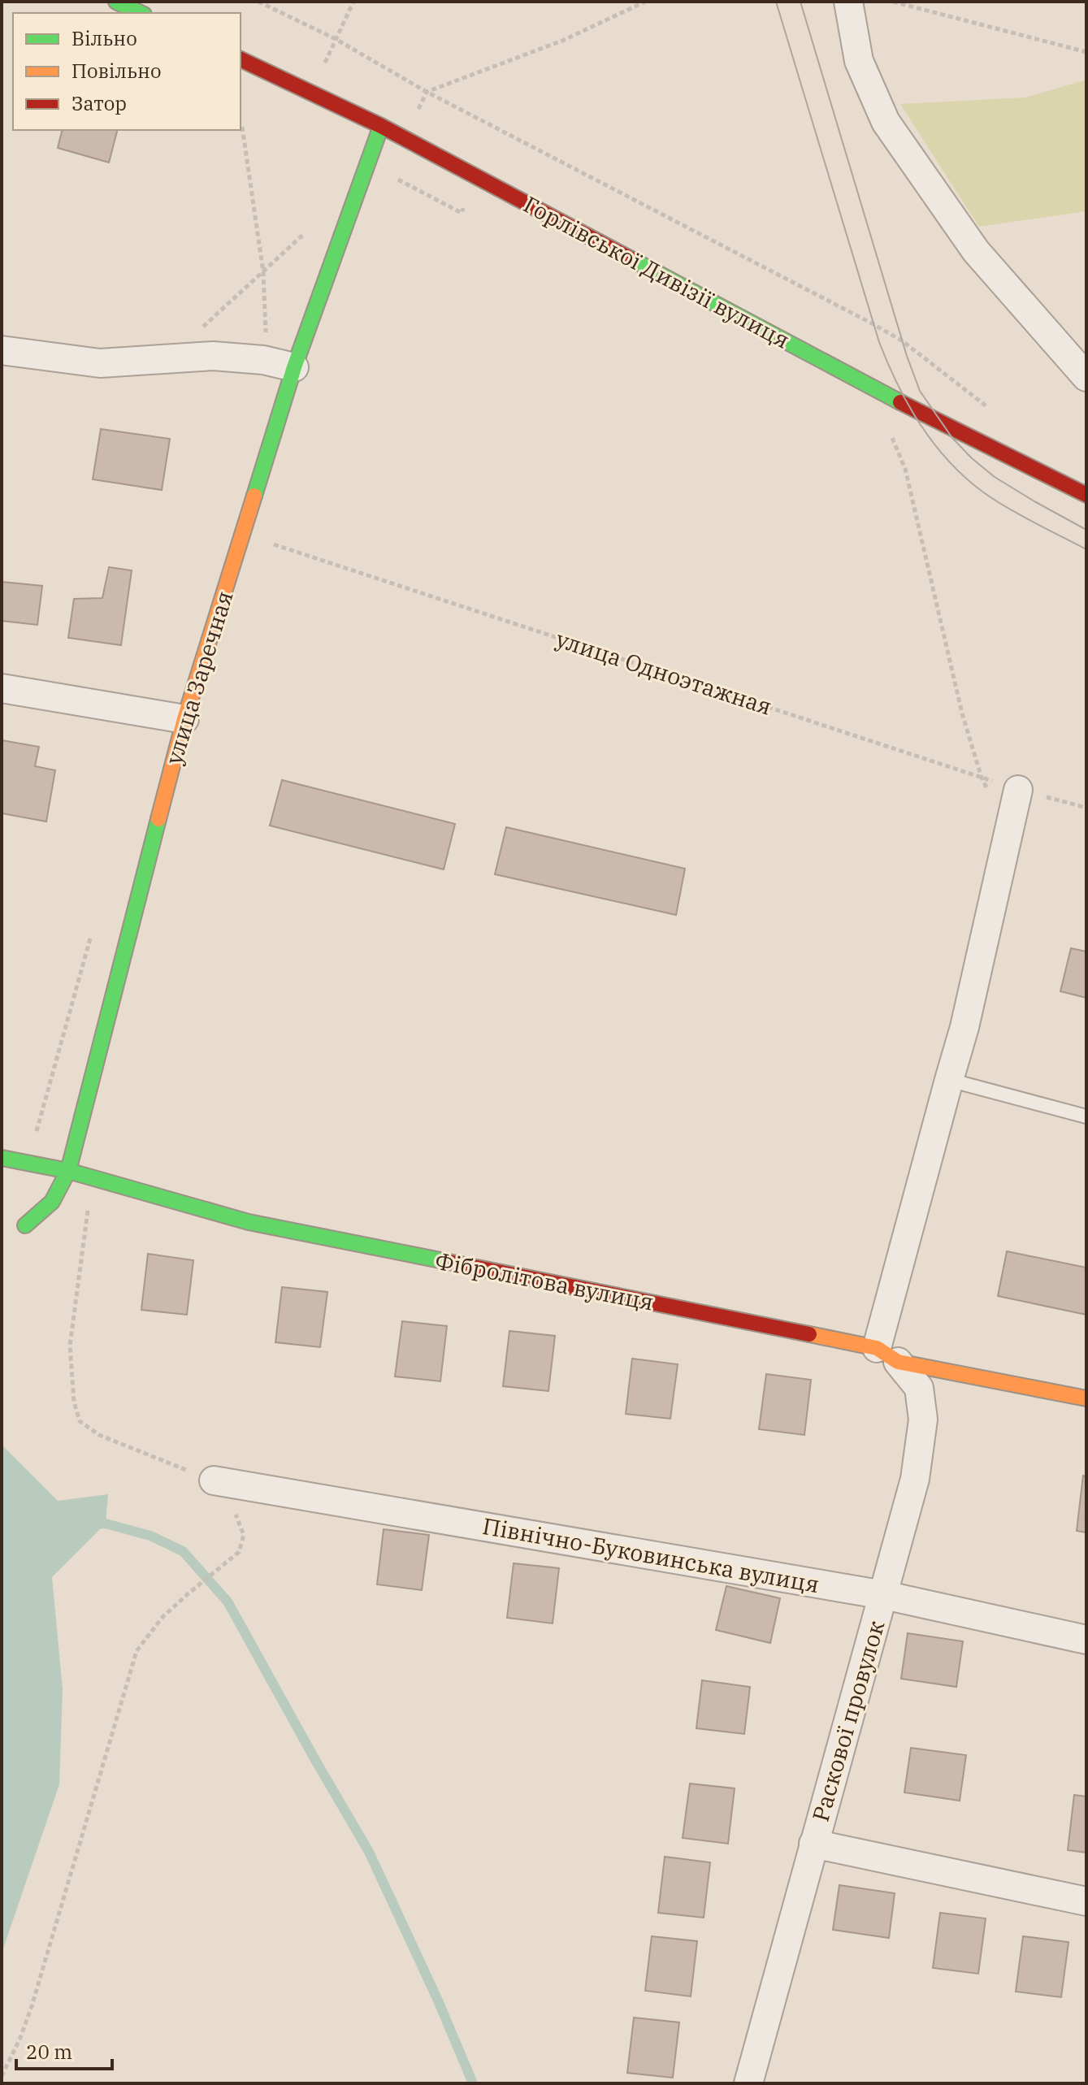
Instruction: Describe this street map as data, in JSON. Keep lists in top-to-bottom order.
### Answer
{
  "streets": {
    "street": [
      "Горлівської Дивізії вулиця",
      "улица Заречная",
      "Фібролітова вулиця",
      "Північно-Буковинська вулиця",
      "Раскової провулок"
    ],
    "path": ["улица Одноэтажная"]
  },
  "crossings": [
    ["Горлівської Дивізії вулиця", "улица Заречная"],
    ["улица Одноэтажная", "улица Заречная"],
    ["улица Заречная", "Фібролітова вулиця"],
    ["Фібролітова вулиця", "Раскової провулок"],
    ["Північно-Буковинська вулиця", "Раскової провулок"]
  ],
  "legend": ["Вільно", "Повільно", "Затор"],
  "scale_bar": "20 m"
}
